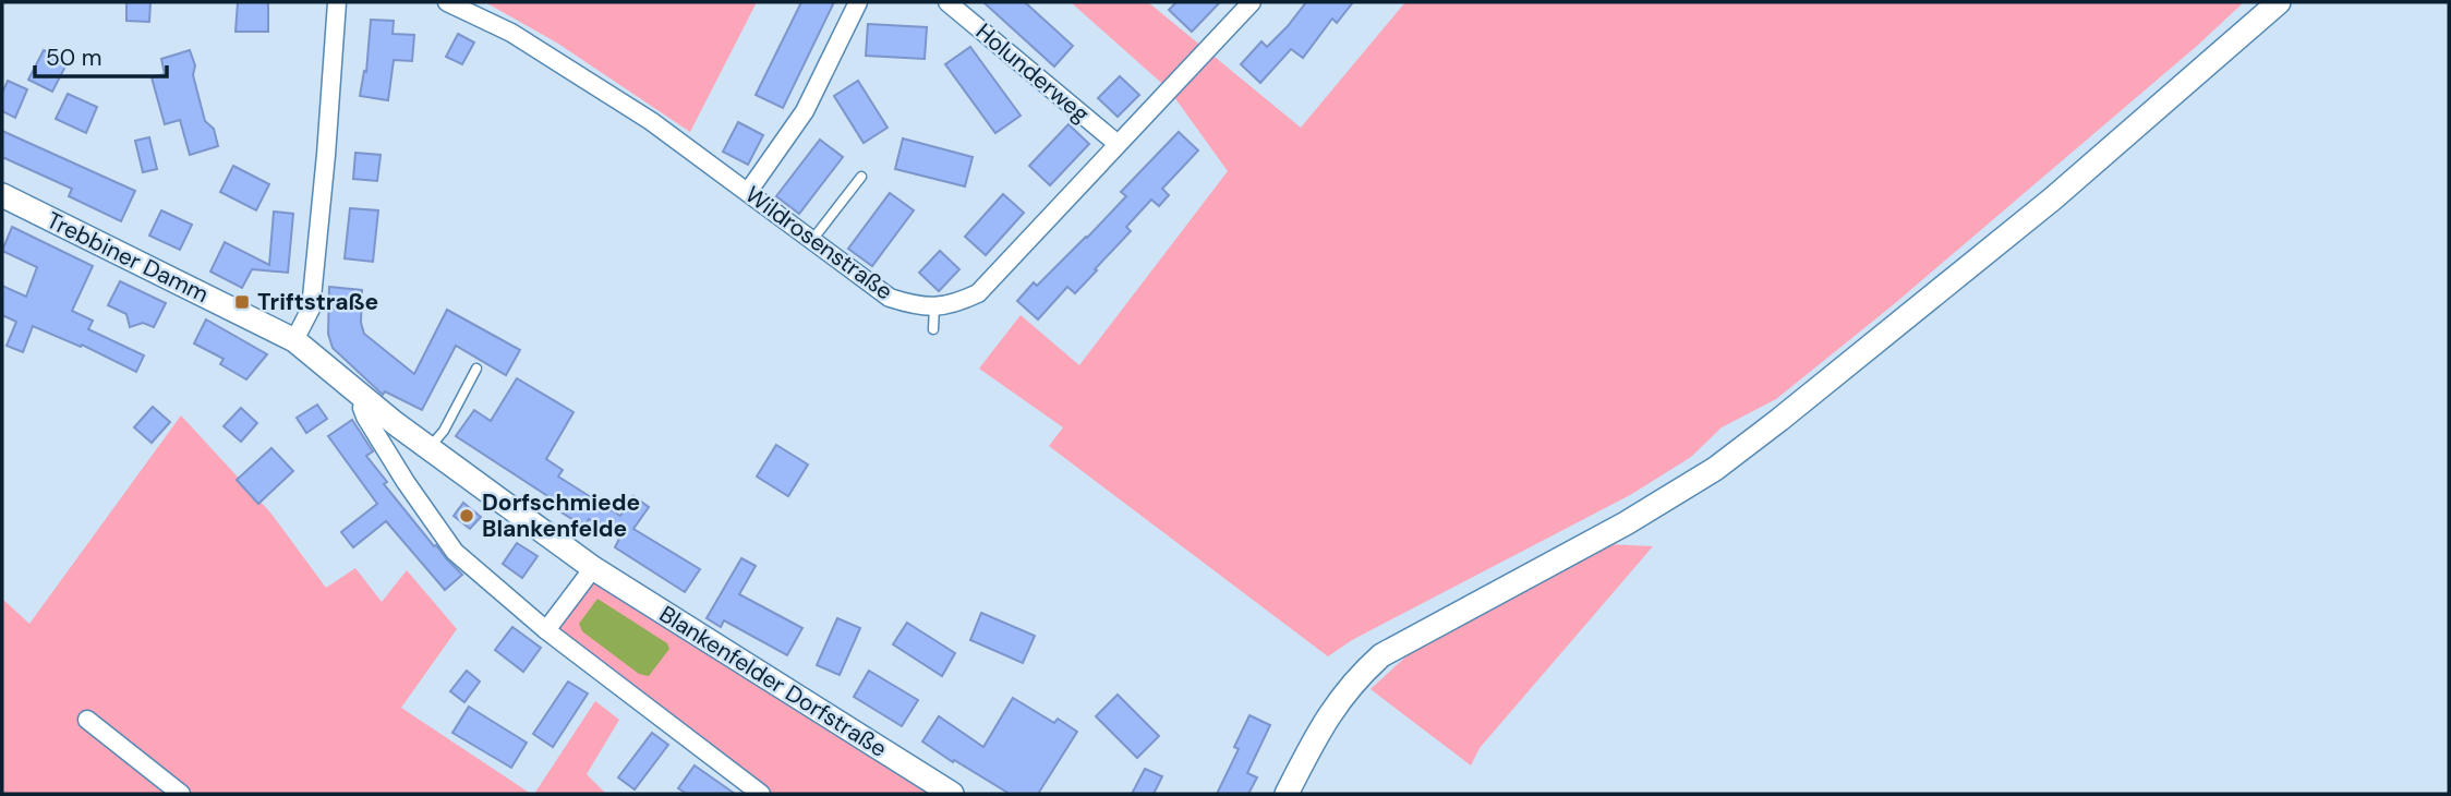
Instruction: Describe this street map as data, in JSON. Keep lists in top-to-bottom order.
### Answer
{
  "streets": {
    "main road": ["Trebbiner Damm", "Blankenfelder Dorfstraße"],
    "street": ["Holunderweg", "Wildrosenstraße"]
  },
  "crossings": [
    ["Holunderweg", "Wildrosenstraße"],
    ["Trebbiner Damm", "Blankenfelder Dorfstraße"]
  ],
  "places": {
    "transit": ["Triftstraße"],
    "other": ["Dorfschmiede Blankenfelde"]
  },
  "scale_bar": "50 m"
}
